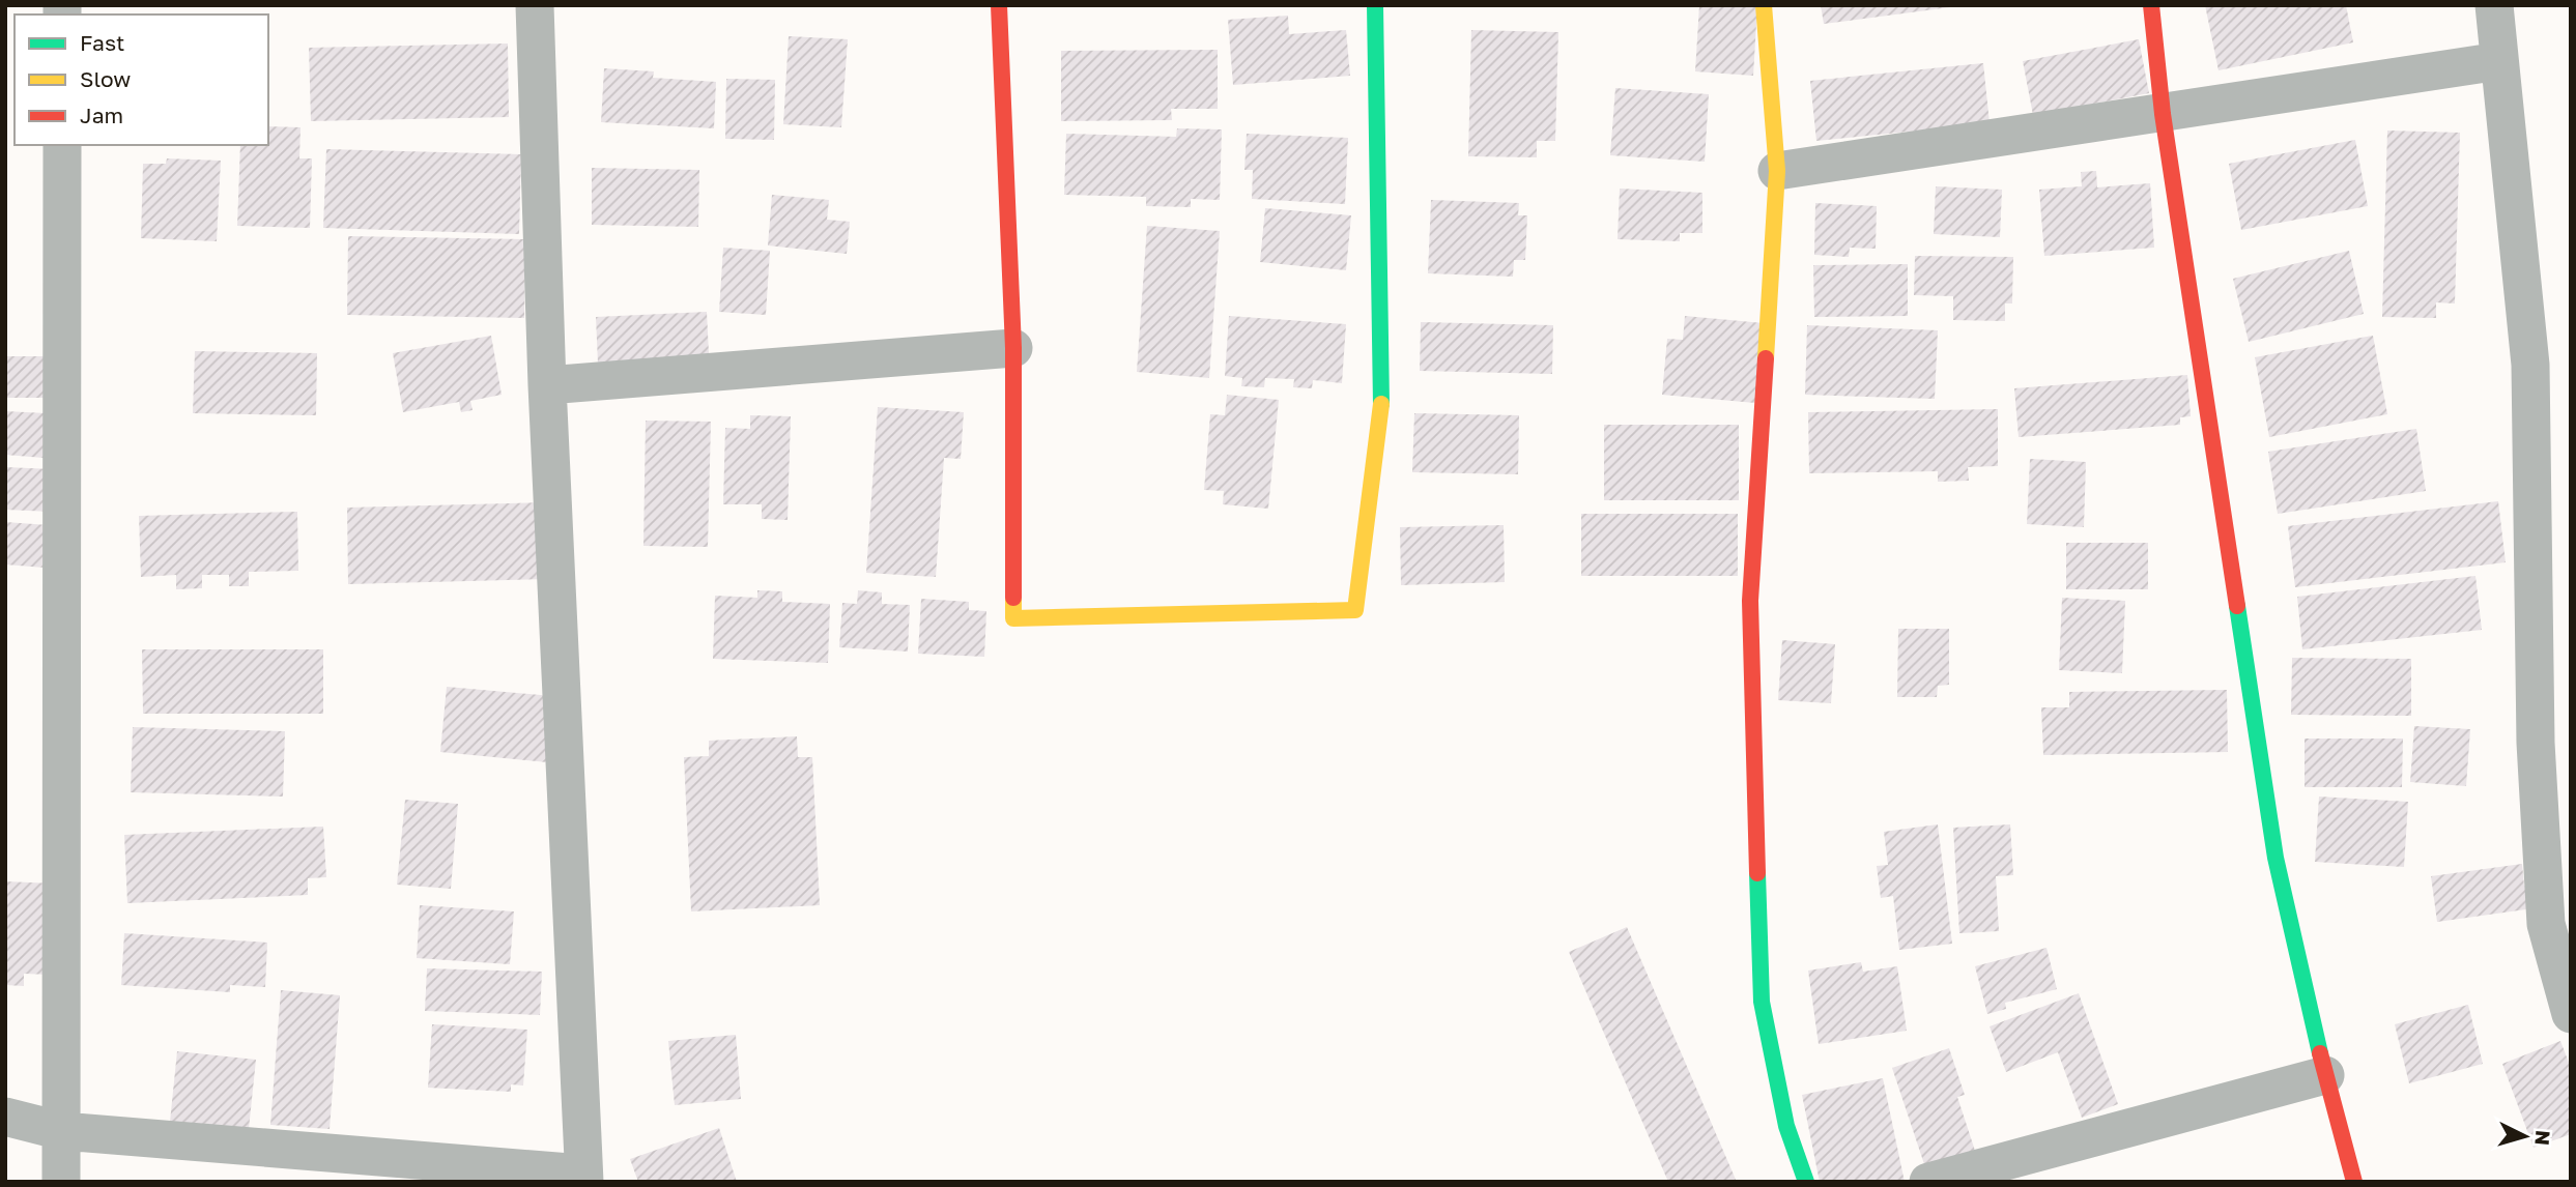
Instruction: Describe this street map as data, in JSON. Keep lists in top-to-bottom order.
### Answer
{
  "legend": ["Fast", "Slow", "Jam"],
  "north": "right"
}
